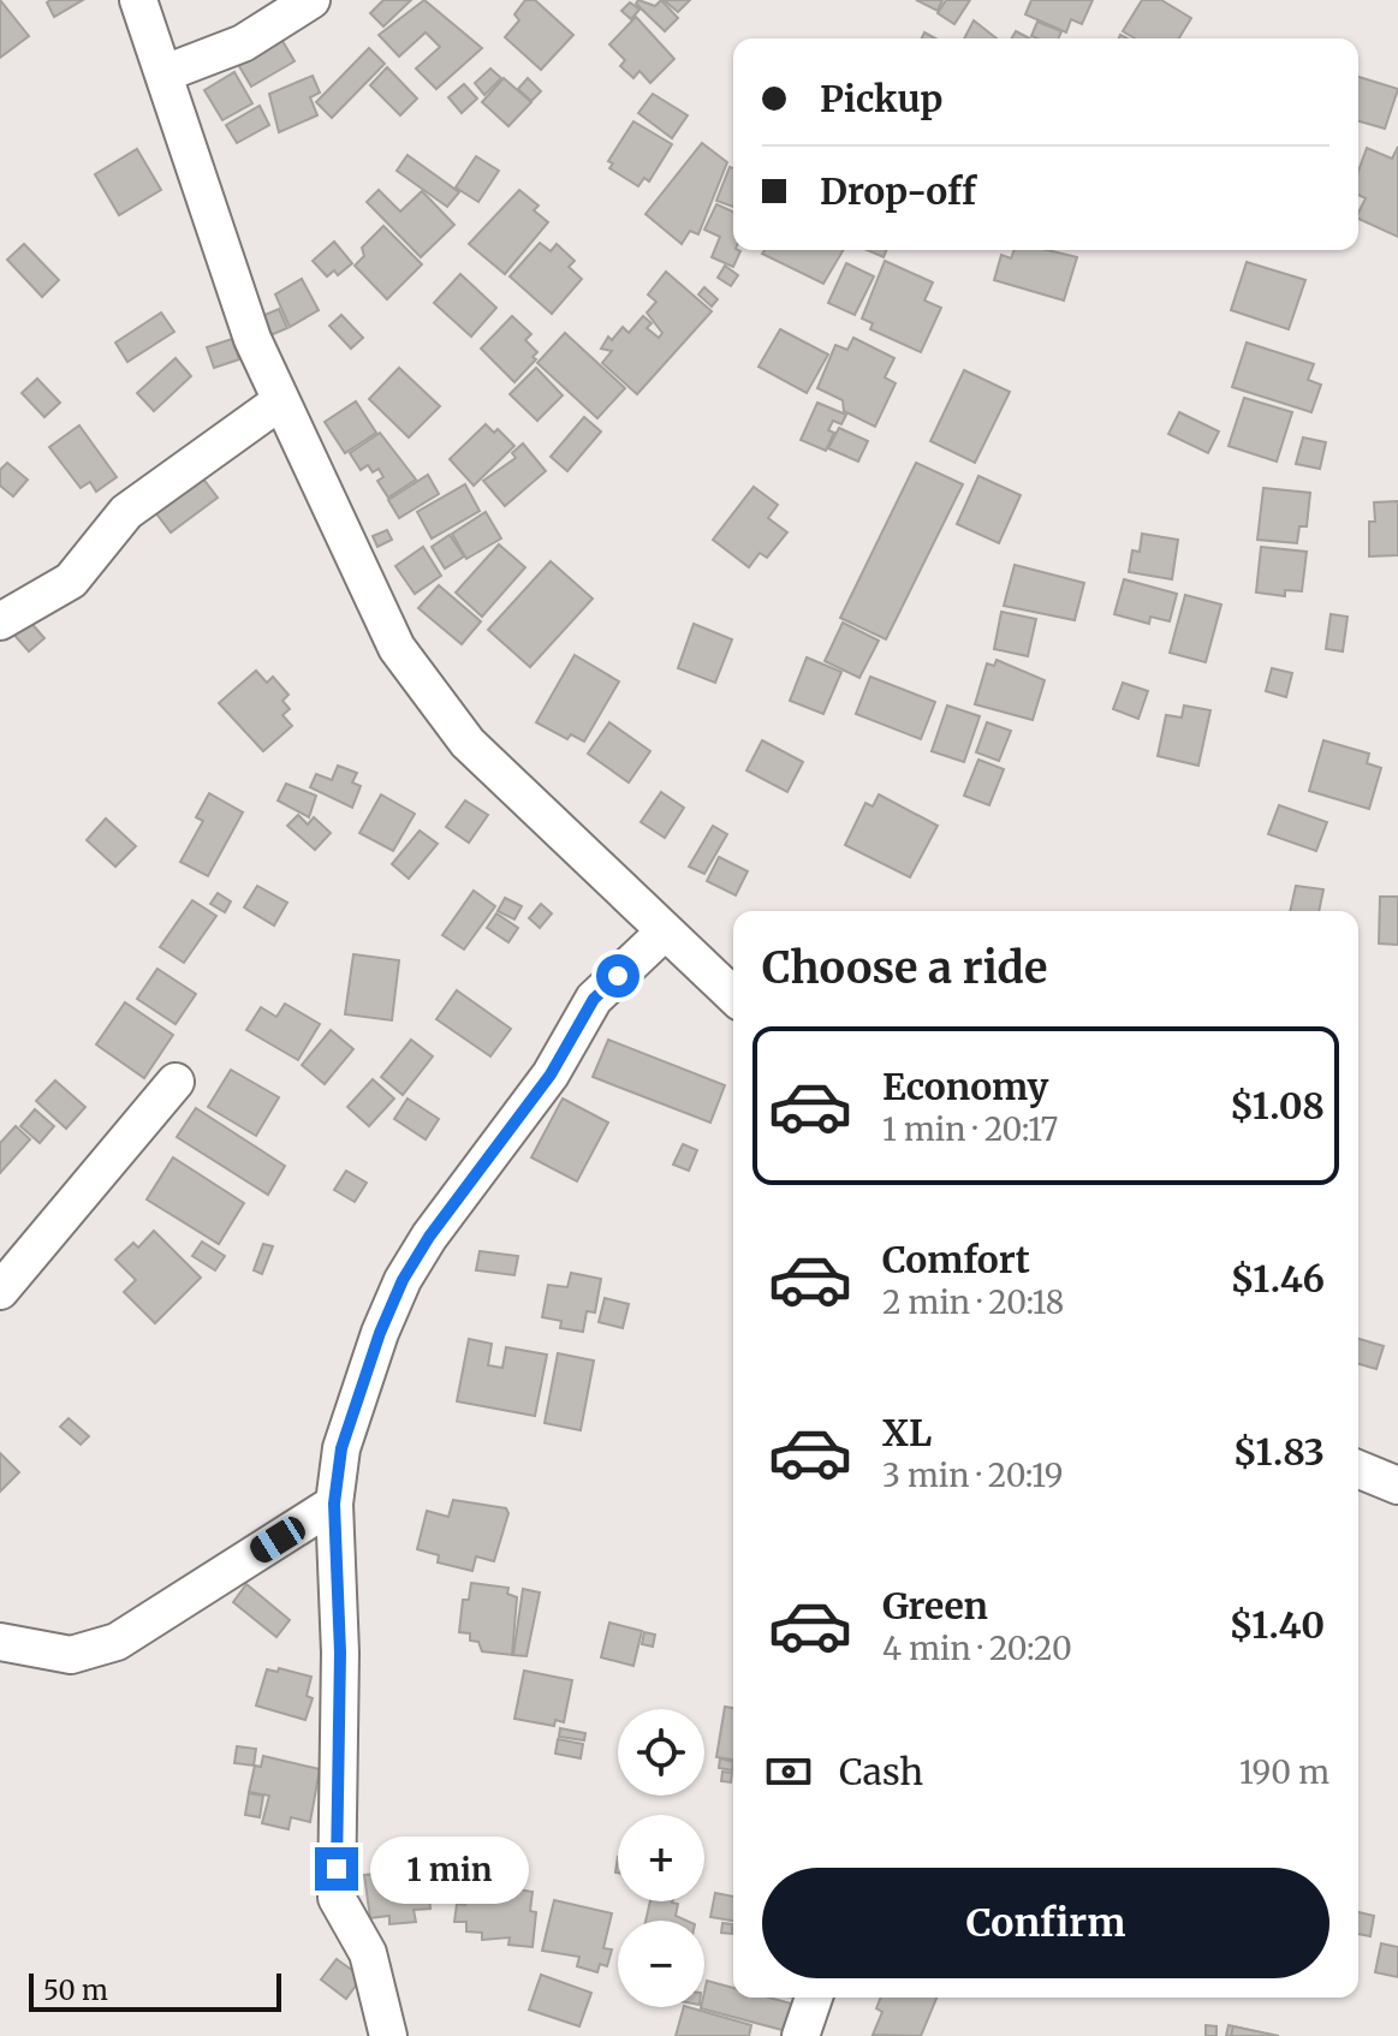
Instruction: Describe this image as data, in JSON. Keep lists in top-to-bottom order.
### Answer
{
  "scale_bar": "50 m",
  "page": {
    "banner": ["Pickup", "Drop-off"],
    "heading": "Choose a ride",
    "list": [
      {
        "name": "Economy",
        "note": "1 min · 20:17",
        "value": "$1.08"
      },
      {
        "name": "Comfort",
        "note": "2 min · 20:18",
        "value": "$1.46"
      },
      {
        "name": "XL",
        "note": "3 min · 20:19",
        "value": "$1.83"
      },
      {
        "name": "Green",
        "note": "4 min · 20:20",
        "value": "$1.40"
      }
    ],
    "map_buttons": ["+", "−"],
    "pay": ["Cash", "190 m"],
    "bubble": "1 min",
    "buttons": "Confirm",
    "scale": "50 m"
  }
}
